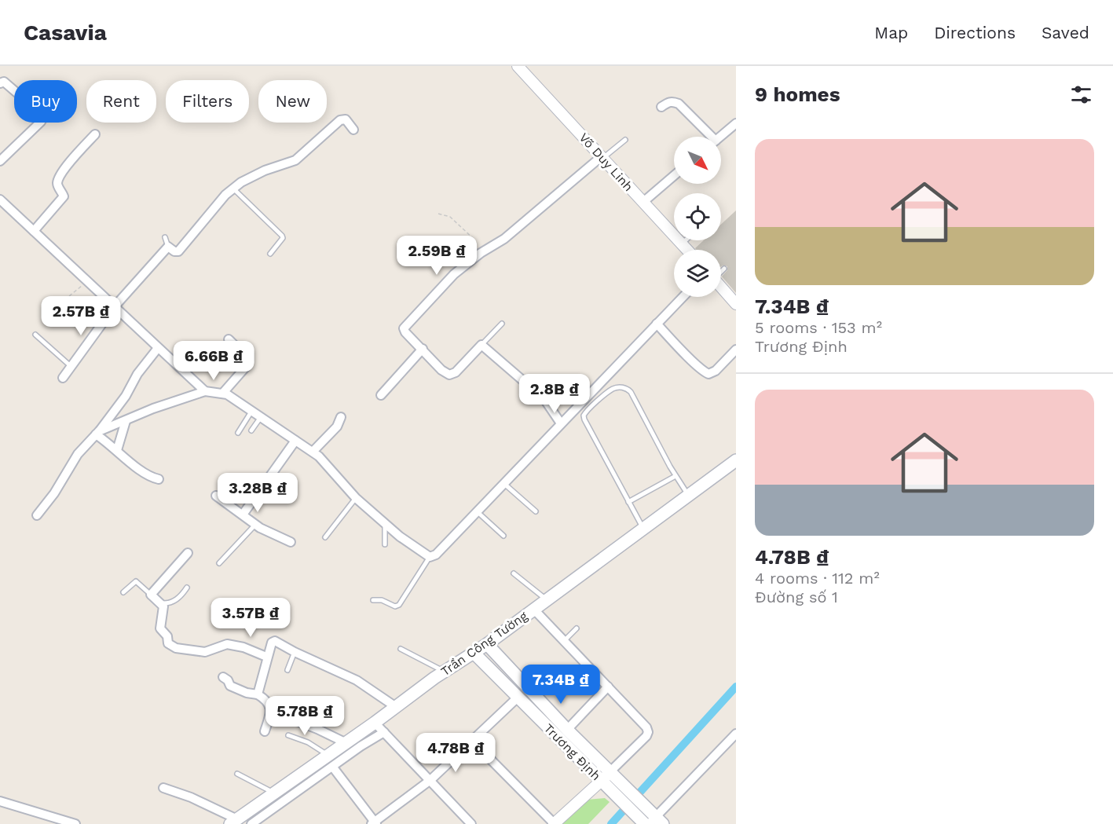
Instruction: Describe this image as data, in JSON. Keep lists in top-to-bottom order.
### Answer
{
  "streets": {
    "main road": ["Trần Công Tường", "Trương Định"],
    "street": ["Võ Duy Linh"]
  },
  "crossings": [
    ["Trần Công Tường", "Trương Định"]
  ],
  "north": "bottom right",
  "page": {
    "header": "Casavia",
    "nav": ["Map", "Directions", "Saved"],
    "heading": "9 homes",
    "chip": [
      "Buy",
      "Rent",
      "Filters",
      "New"
    ],
    "list": [
      {
        "name": "7.34B ₫",
        "note": "5 rooms · 153 m² · Trương Định"
      },
      {
        "name": "4.78B ₫",
        "note": "4 rooms · 112 m² · Đường số 1"
      }
    ],
    "price": [
      "2.59B ₫",
      "2.57B ₫",
      "6.66B ₫",
      "2.8B ₫",
      "3.28B ₫",
      "3.57B ₫",
      "7.34B ₫",
      "5.78B ₫",
      "4.78B ₫"
    ]
  }
}
